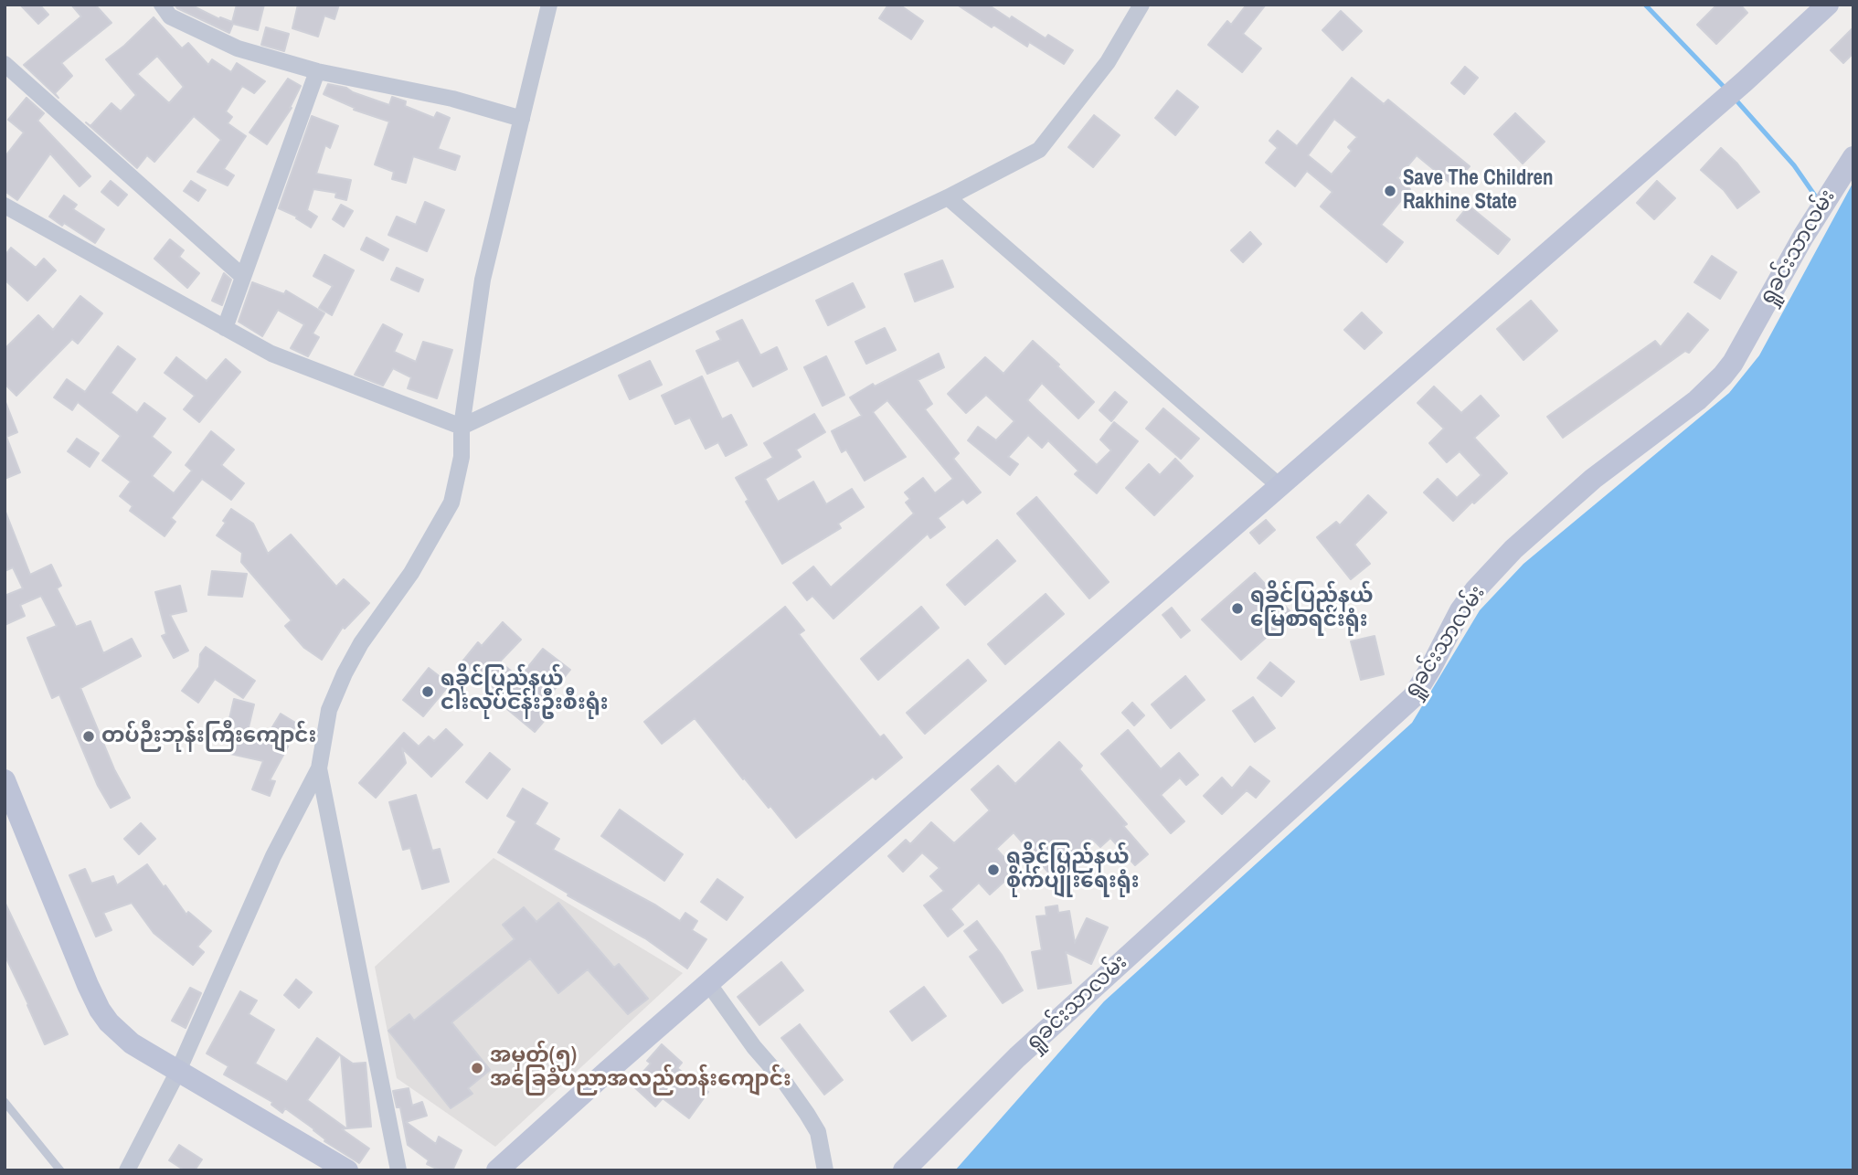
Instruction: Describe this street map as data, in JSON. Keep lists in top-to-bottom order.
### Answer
{
  "streets": {
    "street": ["ရှုခင်းသာလမ်း"]
  },
  "places": [
    "Save The Children Rakhine State",
    "ရခိုင်ပြည်နယ် မြေစာရင်းရုံး",
    "ရခိုင်ပြည်နယ် ငါးလုပ်ငန်းဦးစီးရုံး",
    "တပ်ဉီးဘုန်းကြီးကျောင်း",
    "ရခိုင်ပြည်နယ် စိုက်ပျိုးရေးရုံး",
    "အမှတ်(၅) အခြေခံပညာအလည်တန်းကျောင်း"
  ]
}
